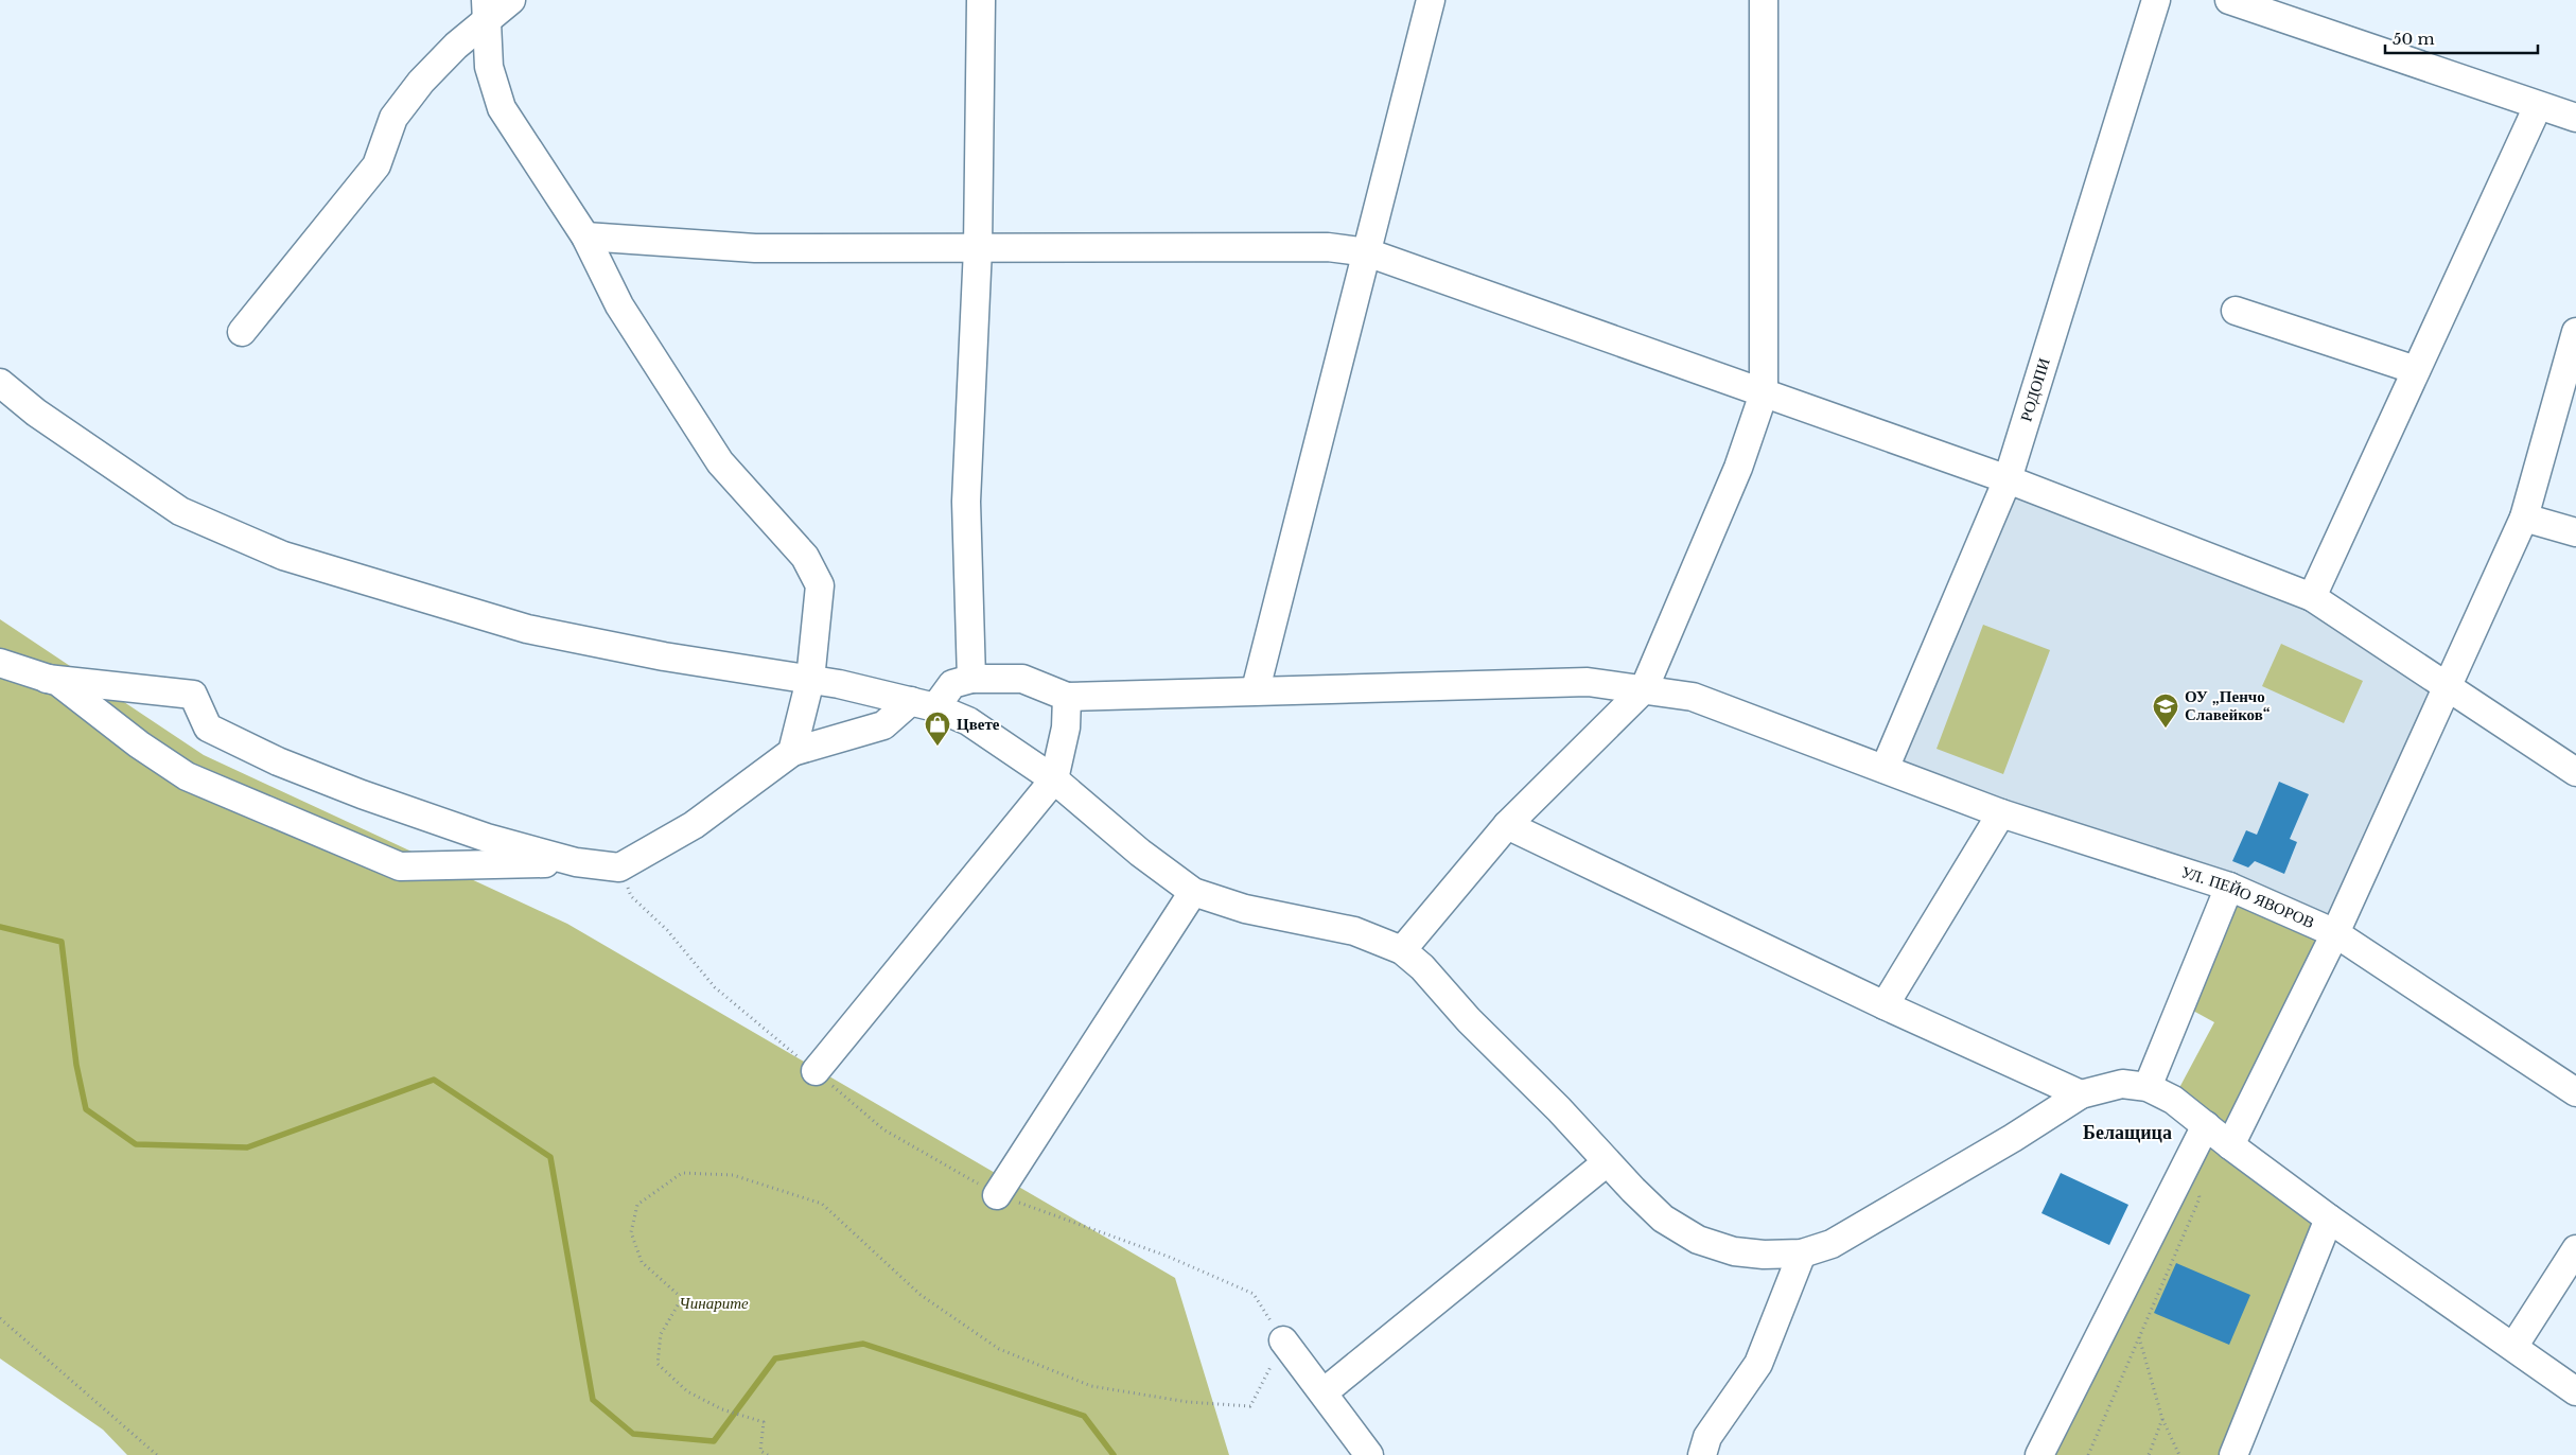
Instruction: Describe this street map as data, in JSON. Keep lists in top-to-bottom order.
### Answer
{
  "streets": {
    "street": ["РОДОПИ", "УЛ. ПЕЙО ЯВОРОВ"]
  },
  "crossings": [
    ["РОДОПИ", "УЛ. ПЕЙО ЯВОРОВ"]
  ],
  "districts": ["Белащица"],
  "parks": ["Чинарите"],
  "places": {
    "school or university": ["ОУ „Пенчо Славейков“"],
    "shop": ["Цвете"]
  },
  "scale_bar": "50 m"
}
